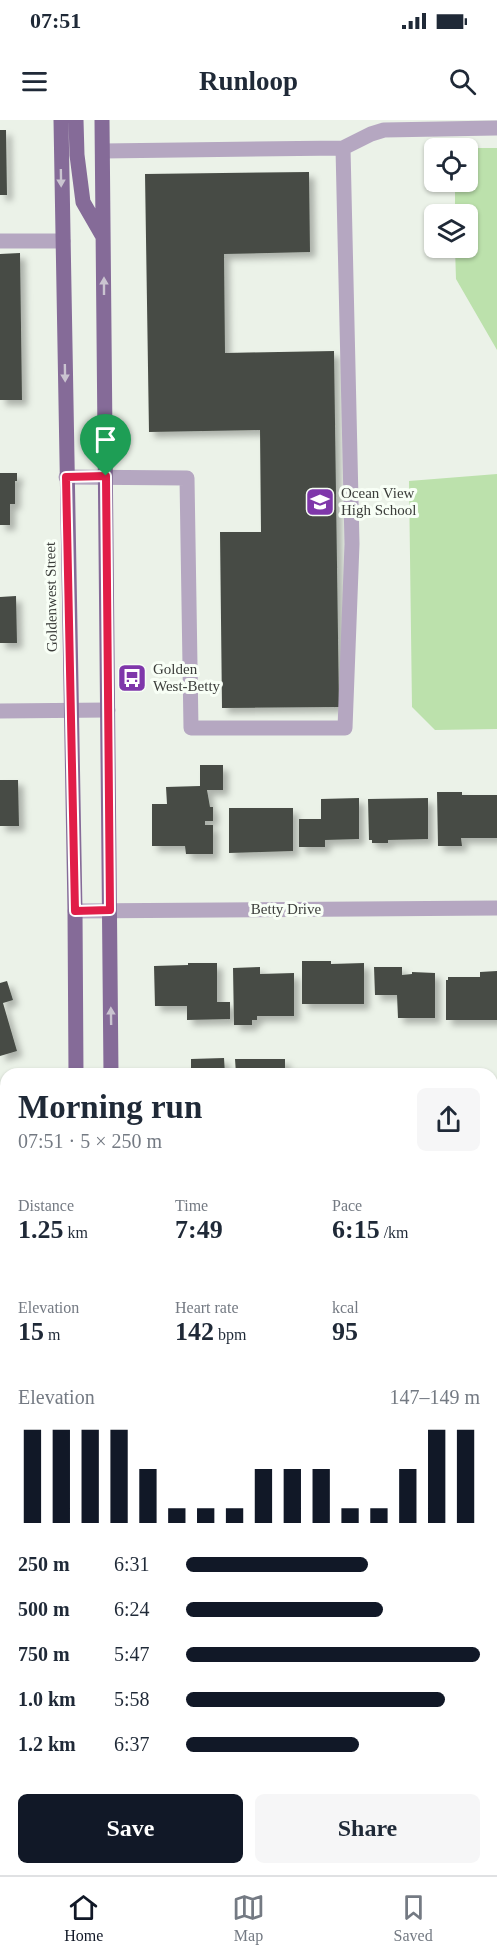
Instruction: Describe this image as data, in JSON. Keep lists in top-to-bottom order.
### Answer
{
  "streets": {
    "main road": ["Goldenwest Street"],
    "street": ["Betty Drive"]
  },
  "crossings": [
    ["Goldenwest Street", "Betty Drive"]
  ],
  "places": {
    "school or university": ["Ocean View High School"],
    "bus stop": ["Golden West-Betty"]
  },
  "page": {
    "status": "07:51",
    "header": "Runloop",
    "heading": ["Morning run", "07:51 · 5 × 250 m"],
    "stats": [
      ["Distance", "1.25 km"],
      ["Time", "7:49"],
      ["Pace", "6:15 /km"],
      ["Elevation", "15 m"],
      ["Heart rate", "142 bpm"],
      ["kcal", "95"]
    ],
    "chart": ["Elevation", "147–149 m"],
    "list": [
      {
        "name": "250 m",
        "note": "6:31"
      },
      {
        "name": "500 m",
        "note": "6:24"
      },
      {
        "name": "750 m",
        "note": "5:47"
      },
      {
        "name": "1.0 km",
        "note": "5:58"
      },
      {
        "name": "1.2 km",
        "note": "6:37"
      }
    ],
    "buttons": ["Save", "Share"],
    "tabs": ["Home", "Map", "Saved"]
  }
}
